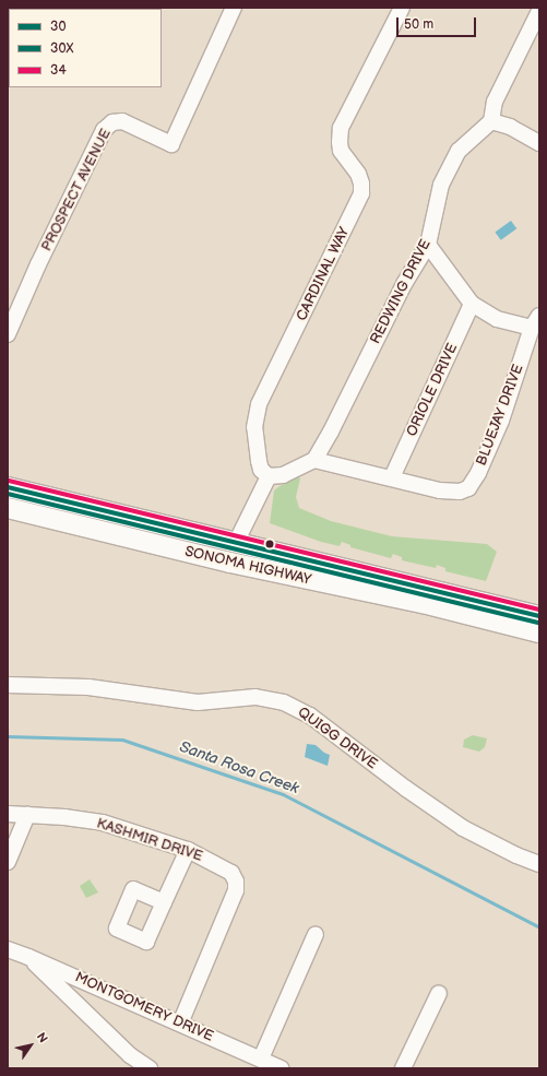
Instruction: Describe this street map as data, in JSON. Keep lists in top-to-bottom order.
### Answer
{
  "streets": {
    "main road": ["SONOMA HIGHWAY"],
    "street": [
      "PROSPECT AVENUE",
      "CARDINAL WAY",
      "REDWING DRIVE",
      "ORIOLE DRIVE",
      "BLUEJAY DRIVE",
      "QUIGG DRIVE",
      "KASHMIR DRIVE",
      "MONTGOMERY DRIVE"
    ]
  },
  "crossings": [
    ["REDWING DRIVE", "BLUEJAY DRIVE"],
    ["ORIOLE DRIVE", "BLUEJAY DRIVE"],
    ["KASHMIR DRIVE", "MONTGOMERY DRIVE"]
  ],
  "water": ["Santa Rosa Creek"],
  "lines": ["transit line 34", "transit line 30", "transit line 30X"],
  "legend": ["30", "30X", "34"],
  "scale_bar": "50 m",
  "north": "top right"
}
